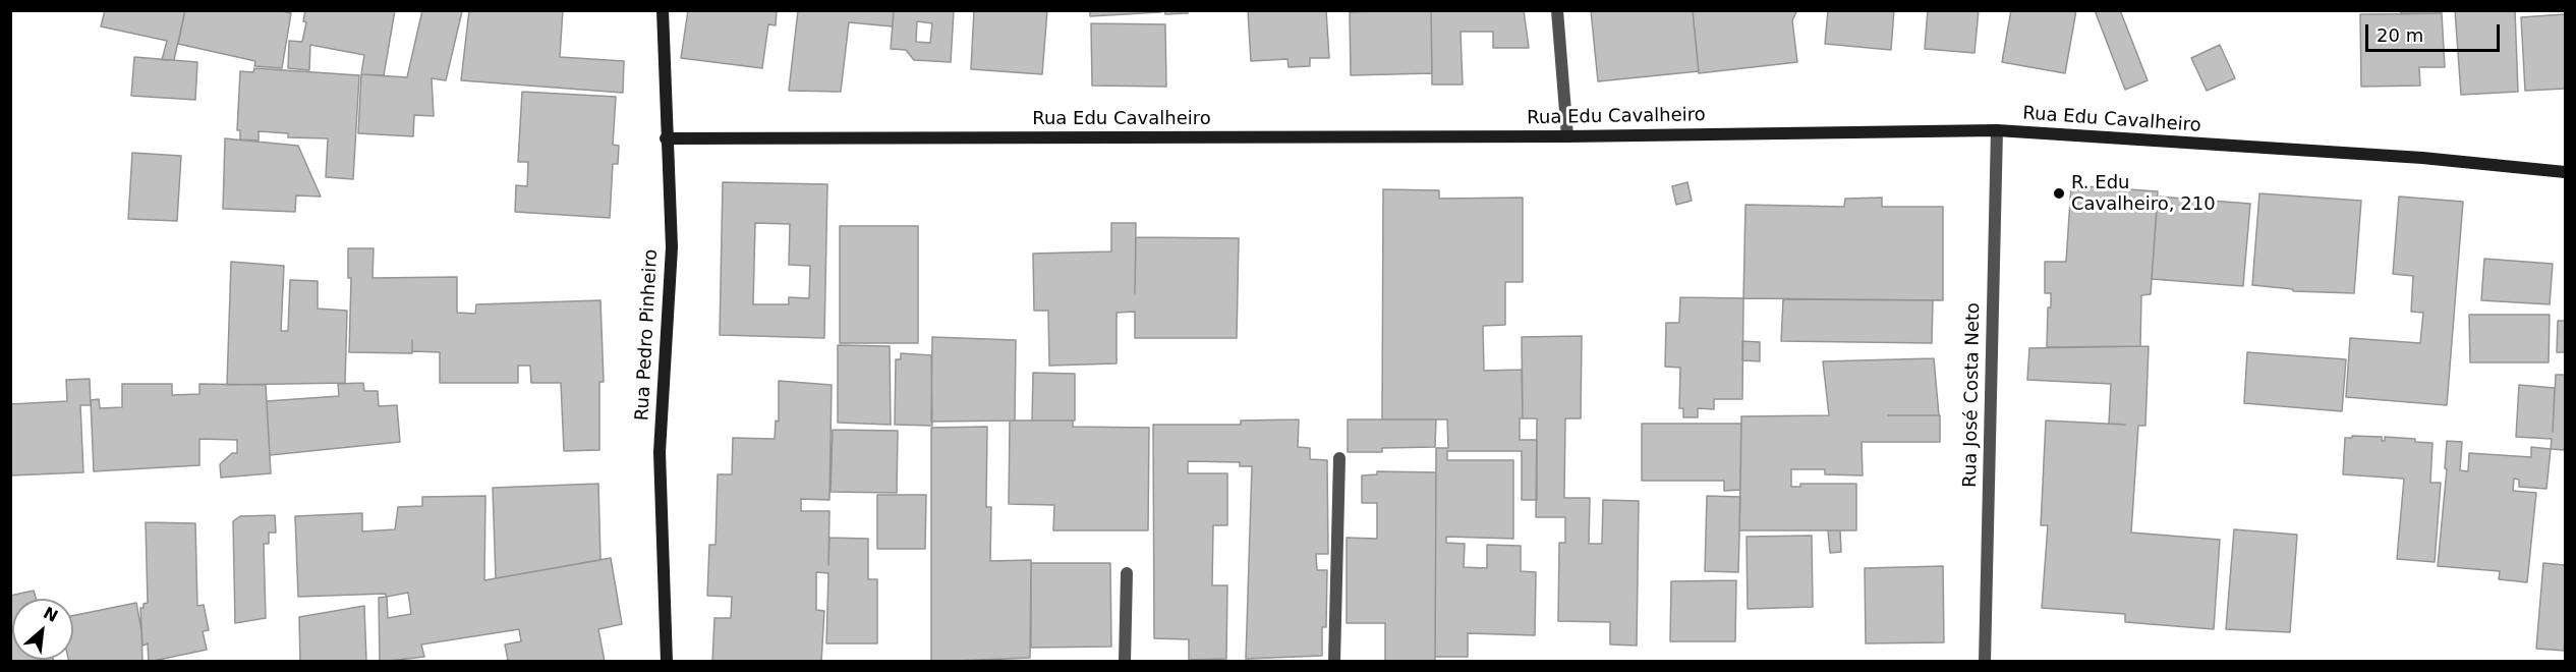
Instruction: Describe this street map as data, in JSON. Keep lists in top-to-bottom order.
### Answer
{
  "streets": {
    "street": ["Rua Edu Cavalheiro", "Rua Pedro Pinheiro", "Rua José Costa Neto"]
  },
  "crossings": [
    ["Rua Edu Cavalheiro", "Rua Pedro Pinheiro"],
    ["Rua Edu Cavalheiro", "Rua José Costa Neto"]
  ],
  "places": ["R. Edu Cavalheiro, 210"],
  "scale_bar": "20 m",
  "north": "top right"
}
